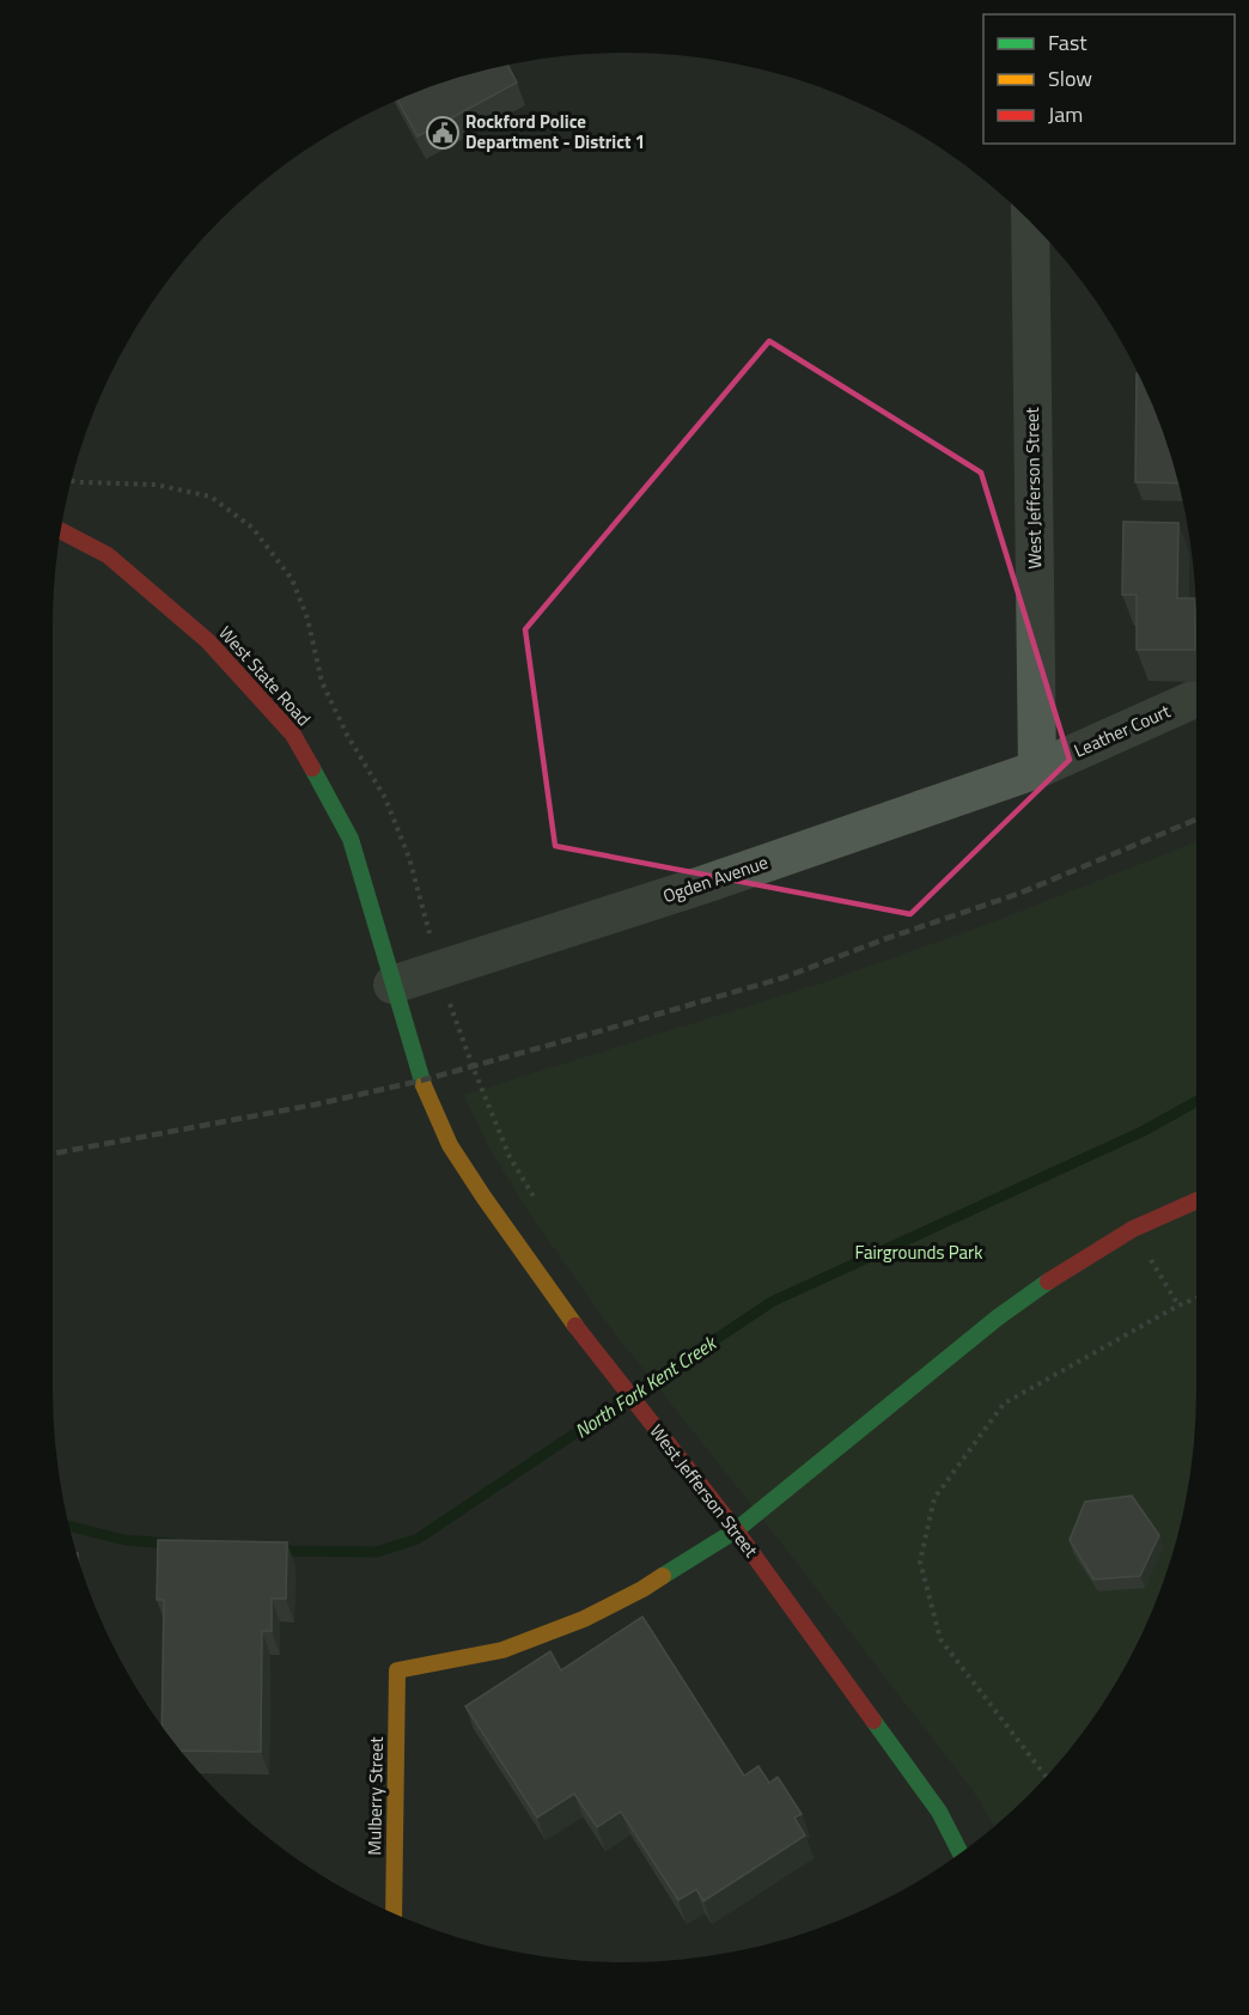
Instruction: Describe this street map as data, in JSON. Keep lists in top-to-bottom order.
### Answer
{
  "streets": {
    "main road": ["West Jefferson Street", "West State Road", "Mulberry Street"],
    "street": ["Leather Court", "Ogden Avenue"]
  },
  "crossings": [
    ["West Jefferson Street", "West State Road"],
    ["West Jefferson Street", "Leather Court"],
    ["West Jefferson Street", "Ogden Avenue"],
    ["West Jefferson Street", "Mulberry Street"],
    ["West State Road", "Ogden Avenue"],
    ["Leather Court", "Ogden Avenue"]
  ],
  "water": ["North Fork Kent Creek"],
  "parks": ["Fairgrounds Park"],
  "places": {
    "public building": ["Rockford Police Department - District 1"]
  },
  "legend": ["Fast", "Slow", "Jam"]
}
